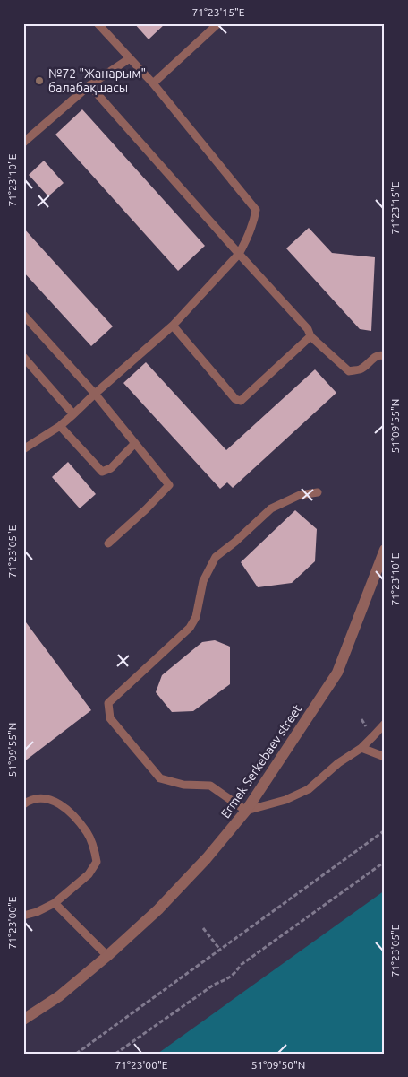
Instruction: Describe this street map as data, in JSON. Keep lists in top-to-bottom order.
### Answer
{
  "streets": {
    "street": ["Ermek Serkebaev street"]
  },
  "places": ["№72 \"Жанарым\" балабақшасы"],
  "coordinates": [
    "71°23'15\"E",
    "71°23'10\"E",
    "51°09'55\"N",
    "71°23'05\"E",
    "71°23'00\"E",
    "51°09'50\"N"
  ]
}
